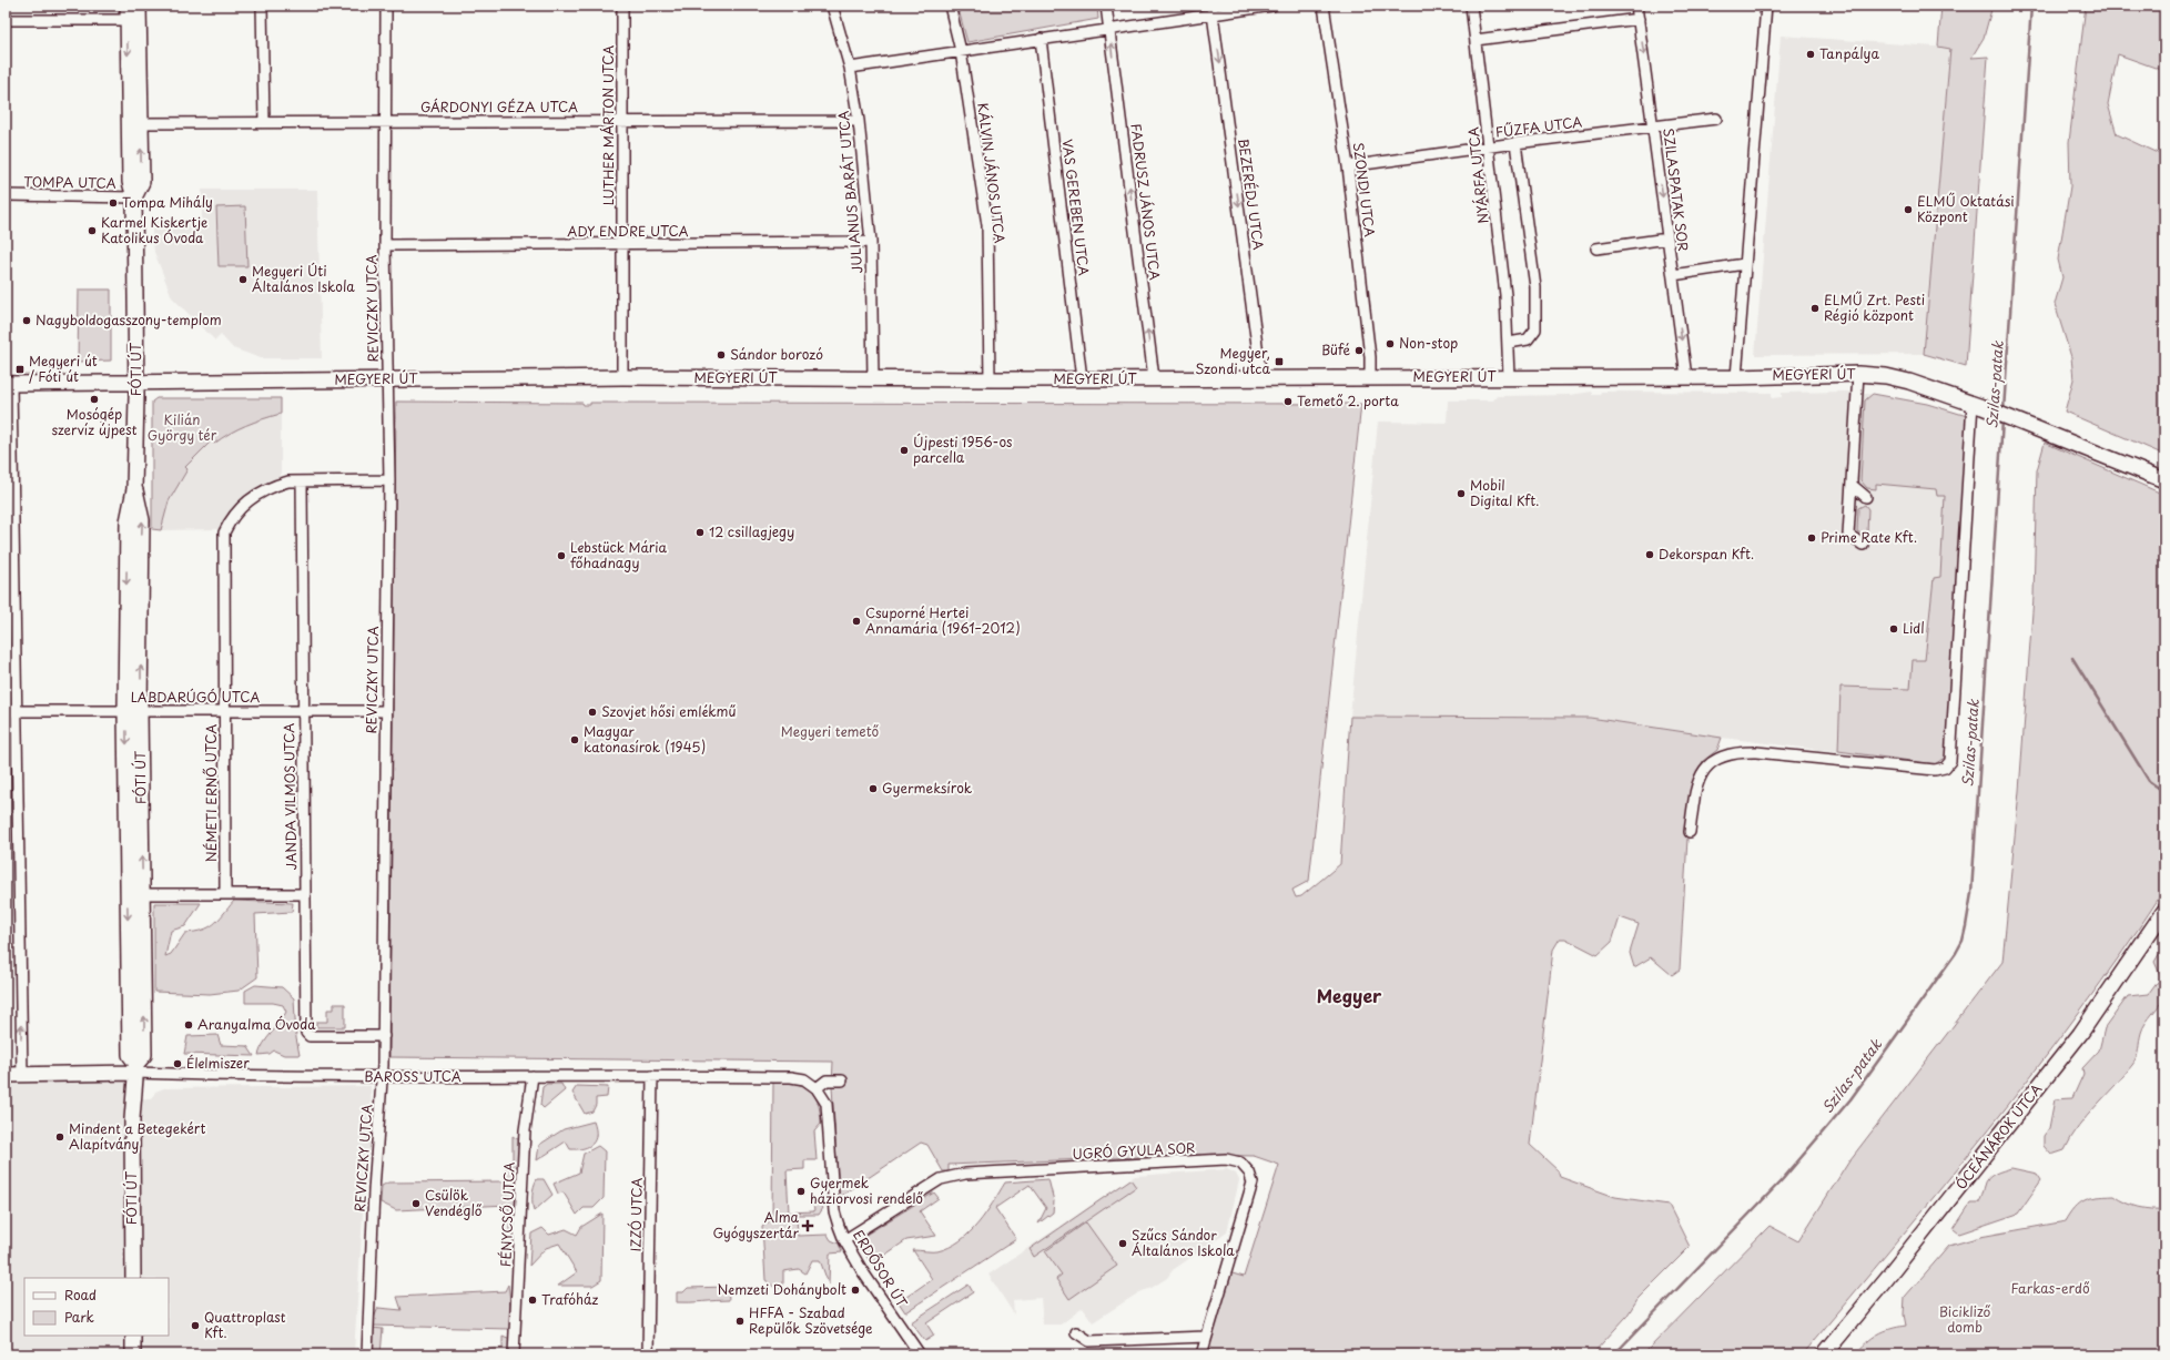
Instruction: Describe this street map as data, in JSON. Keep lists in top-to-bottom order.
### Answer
{
  "streets": {
    "street": [
      "GÁRDONYI GÉZA UTCA",
      "LUTHER MÁRTON UTCA",
      "FŰZFA UTCA",
      "KÁLVIN JÁNOS UTCA",
      "NYÁRFA UTCA",
      "TOMPA UTCA",
      "SZONDI UTCA",
      "SZILASPATAK SOR",
      "JULIANUS BARÁT UTCA",
      "BEZERÉDJ UTCA",
      "FADRUSZ JÁNOS UTCA",
      "VAS GEREBEN UTCA",
      "ADY ENDRE UTCA",
      "REVICZKY UTCA",
      "FÓTI ÚT",
      "MEGYERI ÚT",
      "LABDARÚGÓ UTCA",
      "NÉMETI ERNŐ UTCA",
      "JANDA VILMOS UTCA",
      "BAROSS UTCA",
      "ÓCEÁNÁROK UTCA",
      "UGRÓ GYULA SOR",
      "FÉNYCSŐ UTCA",
      "IZZÓ UTCA",
      "ERDŐSOR ÚT"
    ]
  },
  "crossings": [
    ["GÁRDONYI GÉZA UTCA", "LUTHER MÁRTON UTCA"],
    ["GÁRDONYI GÉZA UTCA", "JULIANUS BARÁT UTCA"],
    ["GÁRDONYI GÉZA UTCA", "REVICZKY UTCA"],
    ["GÁRDONYI GÉZA UTCA", "FÓTI ÚT"],
    ["LUTHER MÁRTON UTCA", "ADY ENDRE UTCA"],
    ["LUTHER MÁRTON UTCA", "MEGYERI ÚT"],
    ["FŰZFA UTCA", "NYÁRFA UTCA"],
    ["FŰZFA UTCA", "SZONDI UTCA"],
    ["FŰZFA UTCA", "SZILASPATAK SOR"],
    ["KÁLVIN JÁNOS UTCA", "MEGYERI ÚT"],
    ["NYÁRFA UTCA", "MEGYERI ÚT"],
    ["TOMPA UTCA", "FÓTI ÚT"],
    ["SZONDI UTCA", "MEGYERI ÚT"],
    ["SZILASPATAK SOR", "MEGYERI ÚT"],
    ["JULIANUS BARÁT UTCA", "ADY ENDRE UTCA"],
    ["JULIANUS BARÁT UTCA", "MEGYERI ÚT"],
    ["BEZERÉDJ UTCA", "MEGYERI ÚT"],
    ["FADRUSZ JÁNOS UTCA", "MEGYERI ÚT"],
    ["VAS GEREBEN UTCA", "MEGYERI ÚT"],
    ["ADY ENDRE UTCA", "REVICZKY UTCA"],
    ["REVICZKY UTCA", "MEGYERI ÚT"],
    ["REVICZKY UTCA", "LABDARÚGÓ UTCA"],
    ["REVICZKY UTCA", "JANDA VILMOS UTCA"],
    ["REVICZKY UTCA", "BAROSS UTCA"],
    ["FÓTI ÚT", "MEGYERI ÚT"],
    ["FÓTI ÚT", "LABDARÚGÓ UTCA"],
    ["FÓTI ÚT", "BAROSS UTCA"],
    ["LABDARÚGÓ UTCA", "NÉMETI ERNŐ UTCA"],
    ["LABDARÚGÓ UTCA", "JANDA VILMOS UTCA"],
    ["NÉMETI ERNŐ UTCA", "JANDA VILMOS UTCA"],
    ["BAROSS UTCA", "FÉNYCSŐ UTCA"],
    ["BAROSS UTCA", "IZZÓ UTCA"],
    ["BAROSS UTCA", "ERDŐSOR ÚT"],
    ["UGRÓ GYULA SOR", "ERDŐSOR ÚT"]
  ],
  "one_way": ["BEZERÉDJ UTCA", "FADRUSZ JÁNOS UTCA"],
  "districts": ["Megyer"],
  "water": ["Szilas-patak"],
  "parks": [
    "Kilián György tér",
    "Megyeri temető",
    "Farkas-erdő",
    "Bicikliző domb"
  ],
  "places": {
    "other": [
      "Tanpálya",
      "Tompa Mihály",
      "ELMŰ Oktatási Központ",
      "Karmel Kiskertje Katolikus Óvoda",
      "Megyeri Úti Általános Iskola",
      "ELMŰ Zrt. Pesti Régió központ",
      "Nagyboldogasszony-templom",
      "Non-stop",
      "Büfé",
      "Sándor borozó",
      "Mosógép szervíz újpest",
      "Temető 2. porta",
      "Újpesti 1956-os parcella",
      "Mobil Digital Kft.",
      "12 csillagjegy",
      "Prime Rate Kft.",
      "Dekorspan Kft.",
      "Lebstück Mária főhadnagy",
      "Csuporné Hertei Annamária (1961–2012)",
      "Lidl",
      "Szovjet hősi emlékmű",
      "Magyar katonasírok (1945)",
      "Gyermeksírok",
      "Aranyalma Óvoda",
      "Élelmiszer",
      "Mindent a Betegekért Alapítvány",
      "Gyermek háziorvosi rendelő",
      "Csülök Vendéglő",
      "Szűcs Sándor Általános Iskola",
      "Nemzeti Dohánybolt",
      "Trafóház",
      "HFFA - Szabad Repülők Szövetsége",
      "Quattroplast Kft."
    ],
    "transit": ["Megyer, Szondi utca", "Megyeri út / Fóti út"],
    "health": ["Alma Gyógyszertár"]
  },
  "legend": ["Road", "Park"]
}
